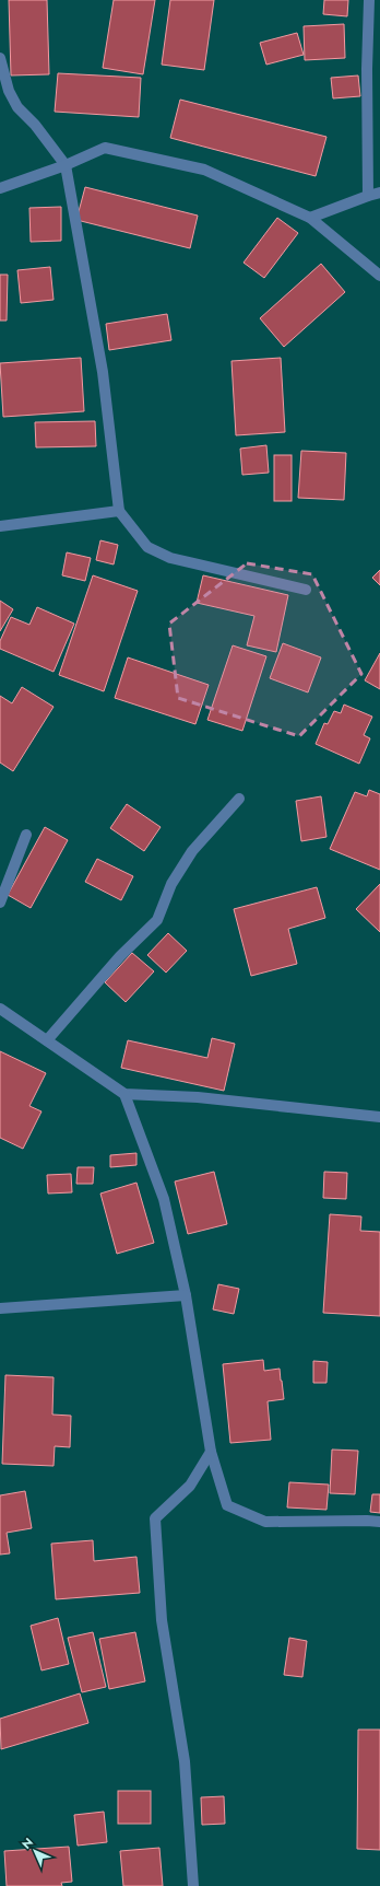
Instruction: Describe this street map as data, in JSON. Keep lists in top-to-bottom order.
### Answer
{
  "north": "top left"
}
